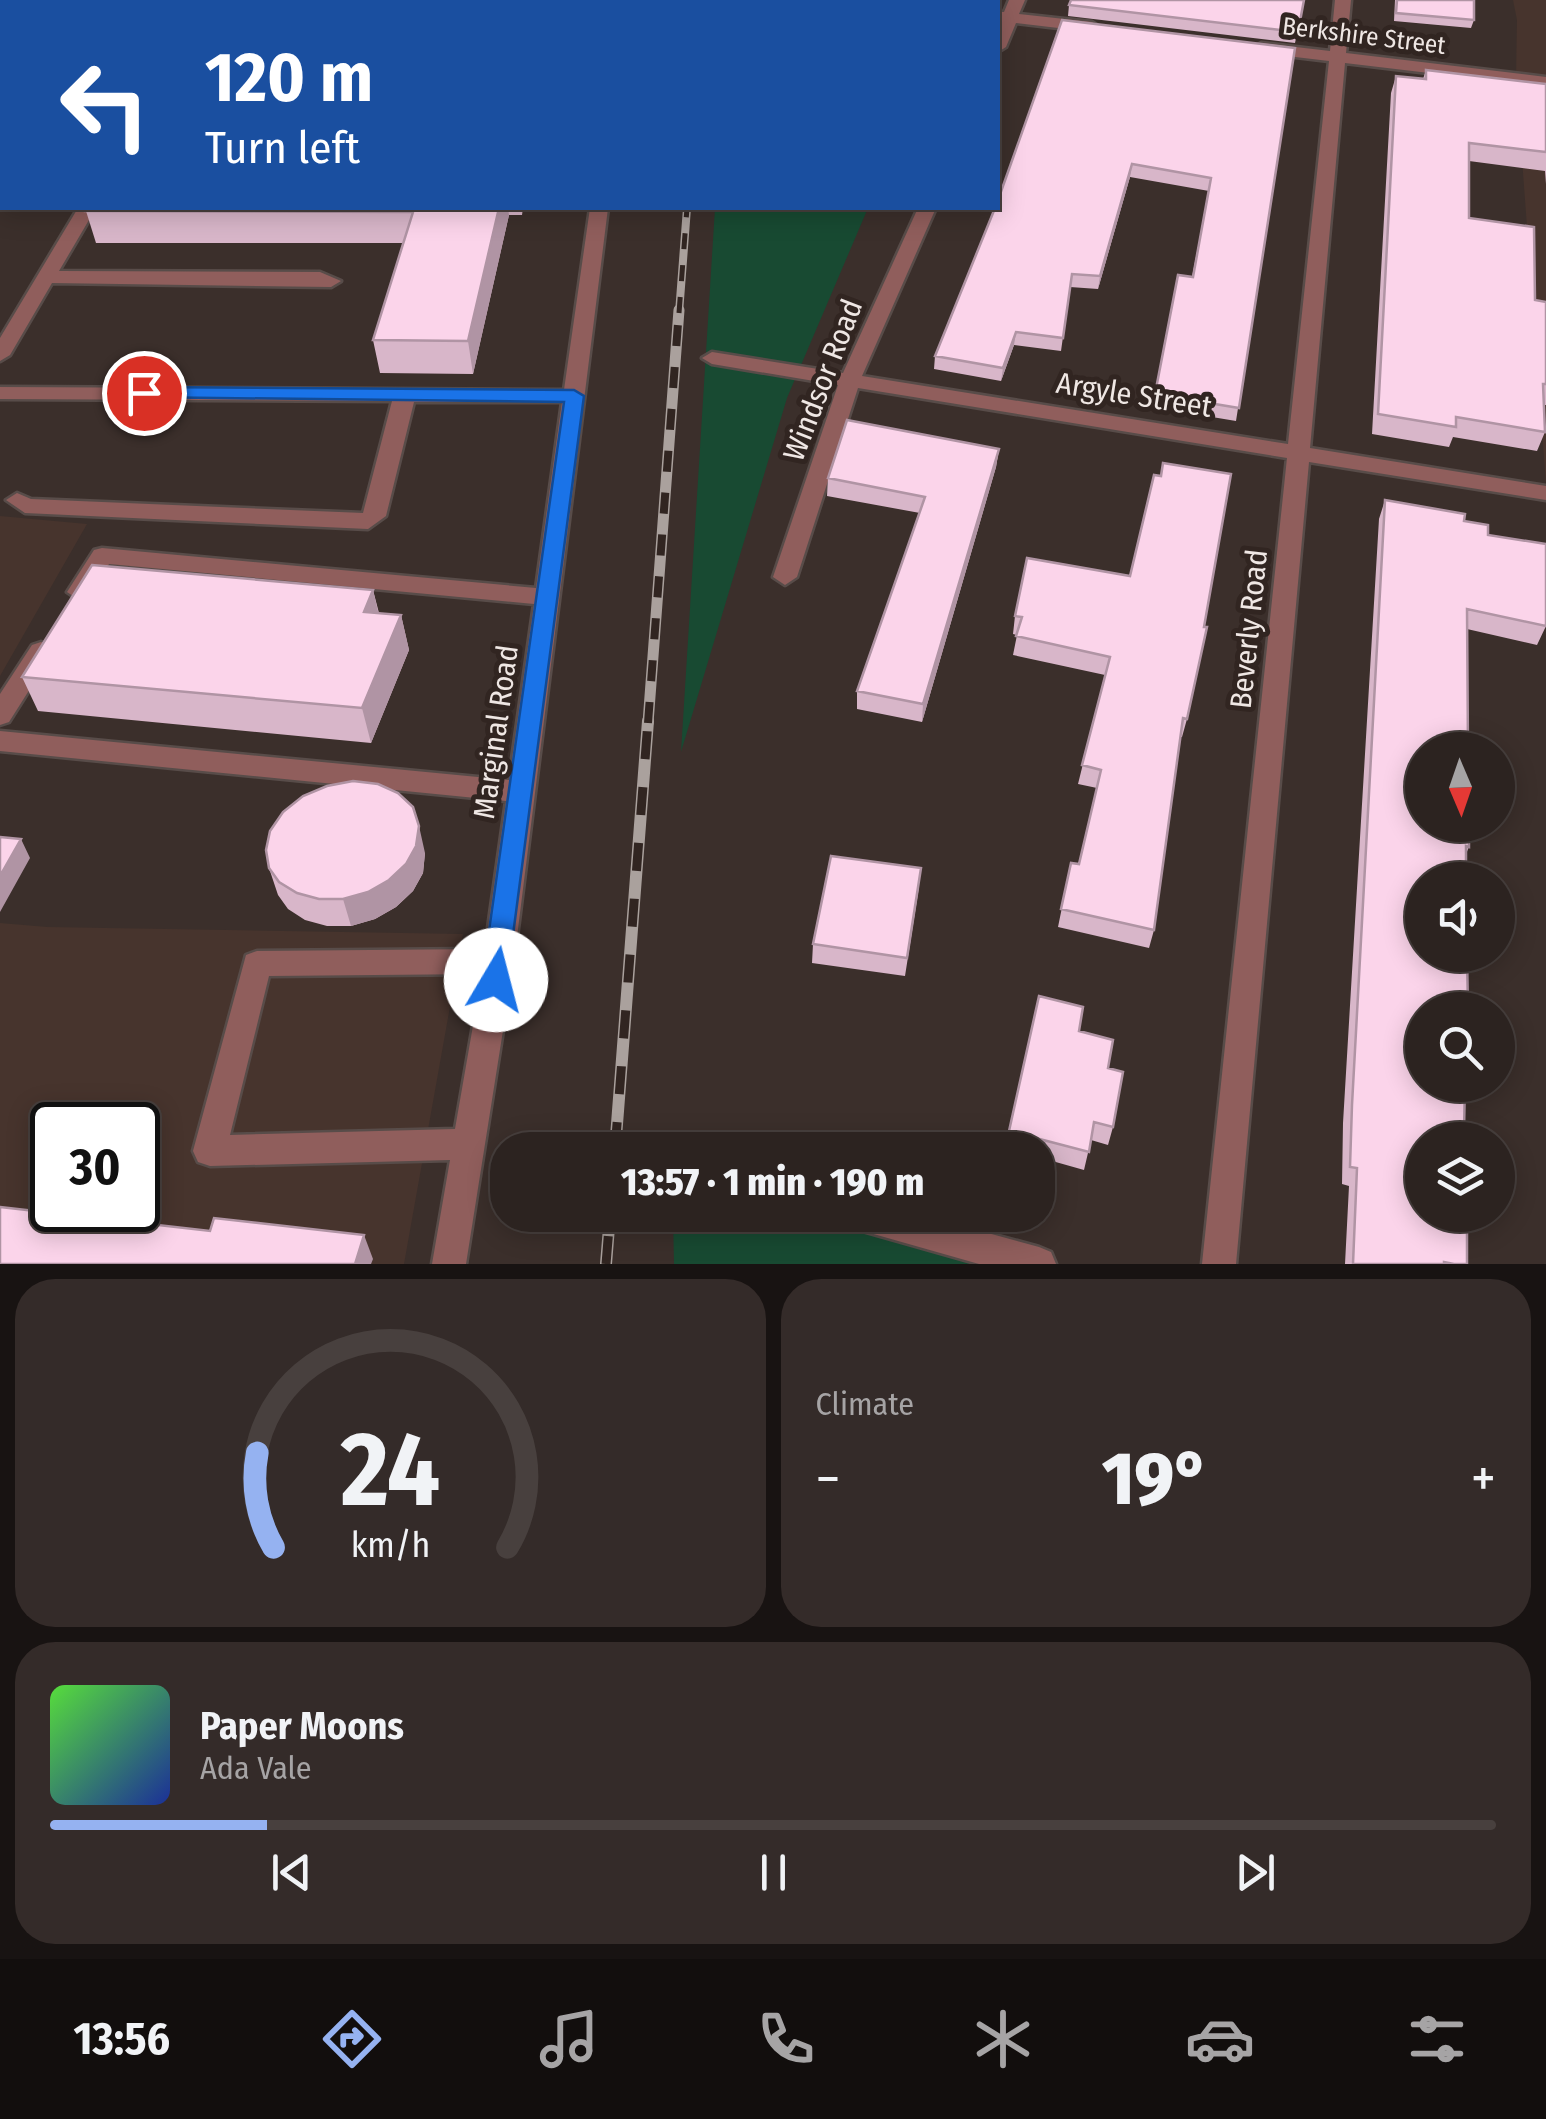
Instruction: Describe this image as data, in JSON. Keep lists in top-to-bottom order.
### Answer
{
  "streets": {
    "street": [
      "Berkshire Street",
      "Windsor Road",
      "Argyle Street",
      "Beverly Road",
      "Marginal Road"
    ]
  },
  "crossings": [
    ["Berkshire Street", "Beverly Road"],
    ["Windsor Road", "Argyle Street"],
    ["Argyle Street", "Beverly Road"]
  ],
  "north": "bottom",
  "page": {
    "turn": ["120 m", "Turn left"],
    "limit": "30",
    "trip": "13:57 · 1 min · 190 m",
    "tile": "Climate",
    "heat": ["−", "19°", "+"],
    "song": ["Paper Moons", "Ada Vale"],
    "tabs": "13:56",
    "gauge": ["24", "km/h"]
  }
}
